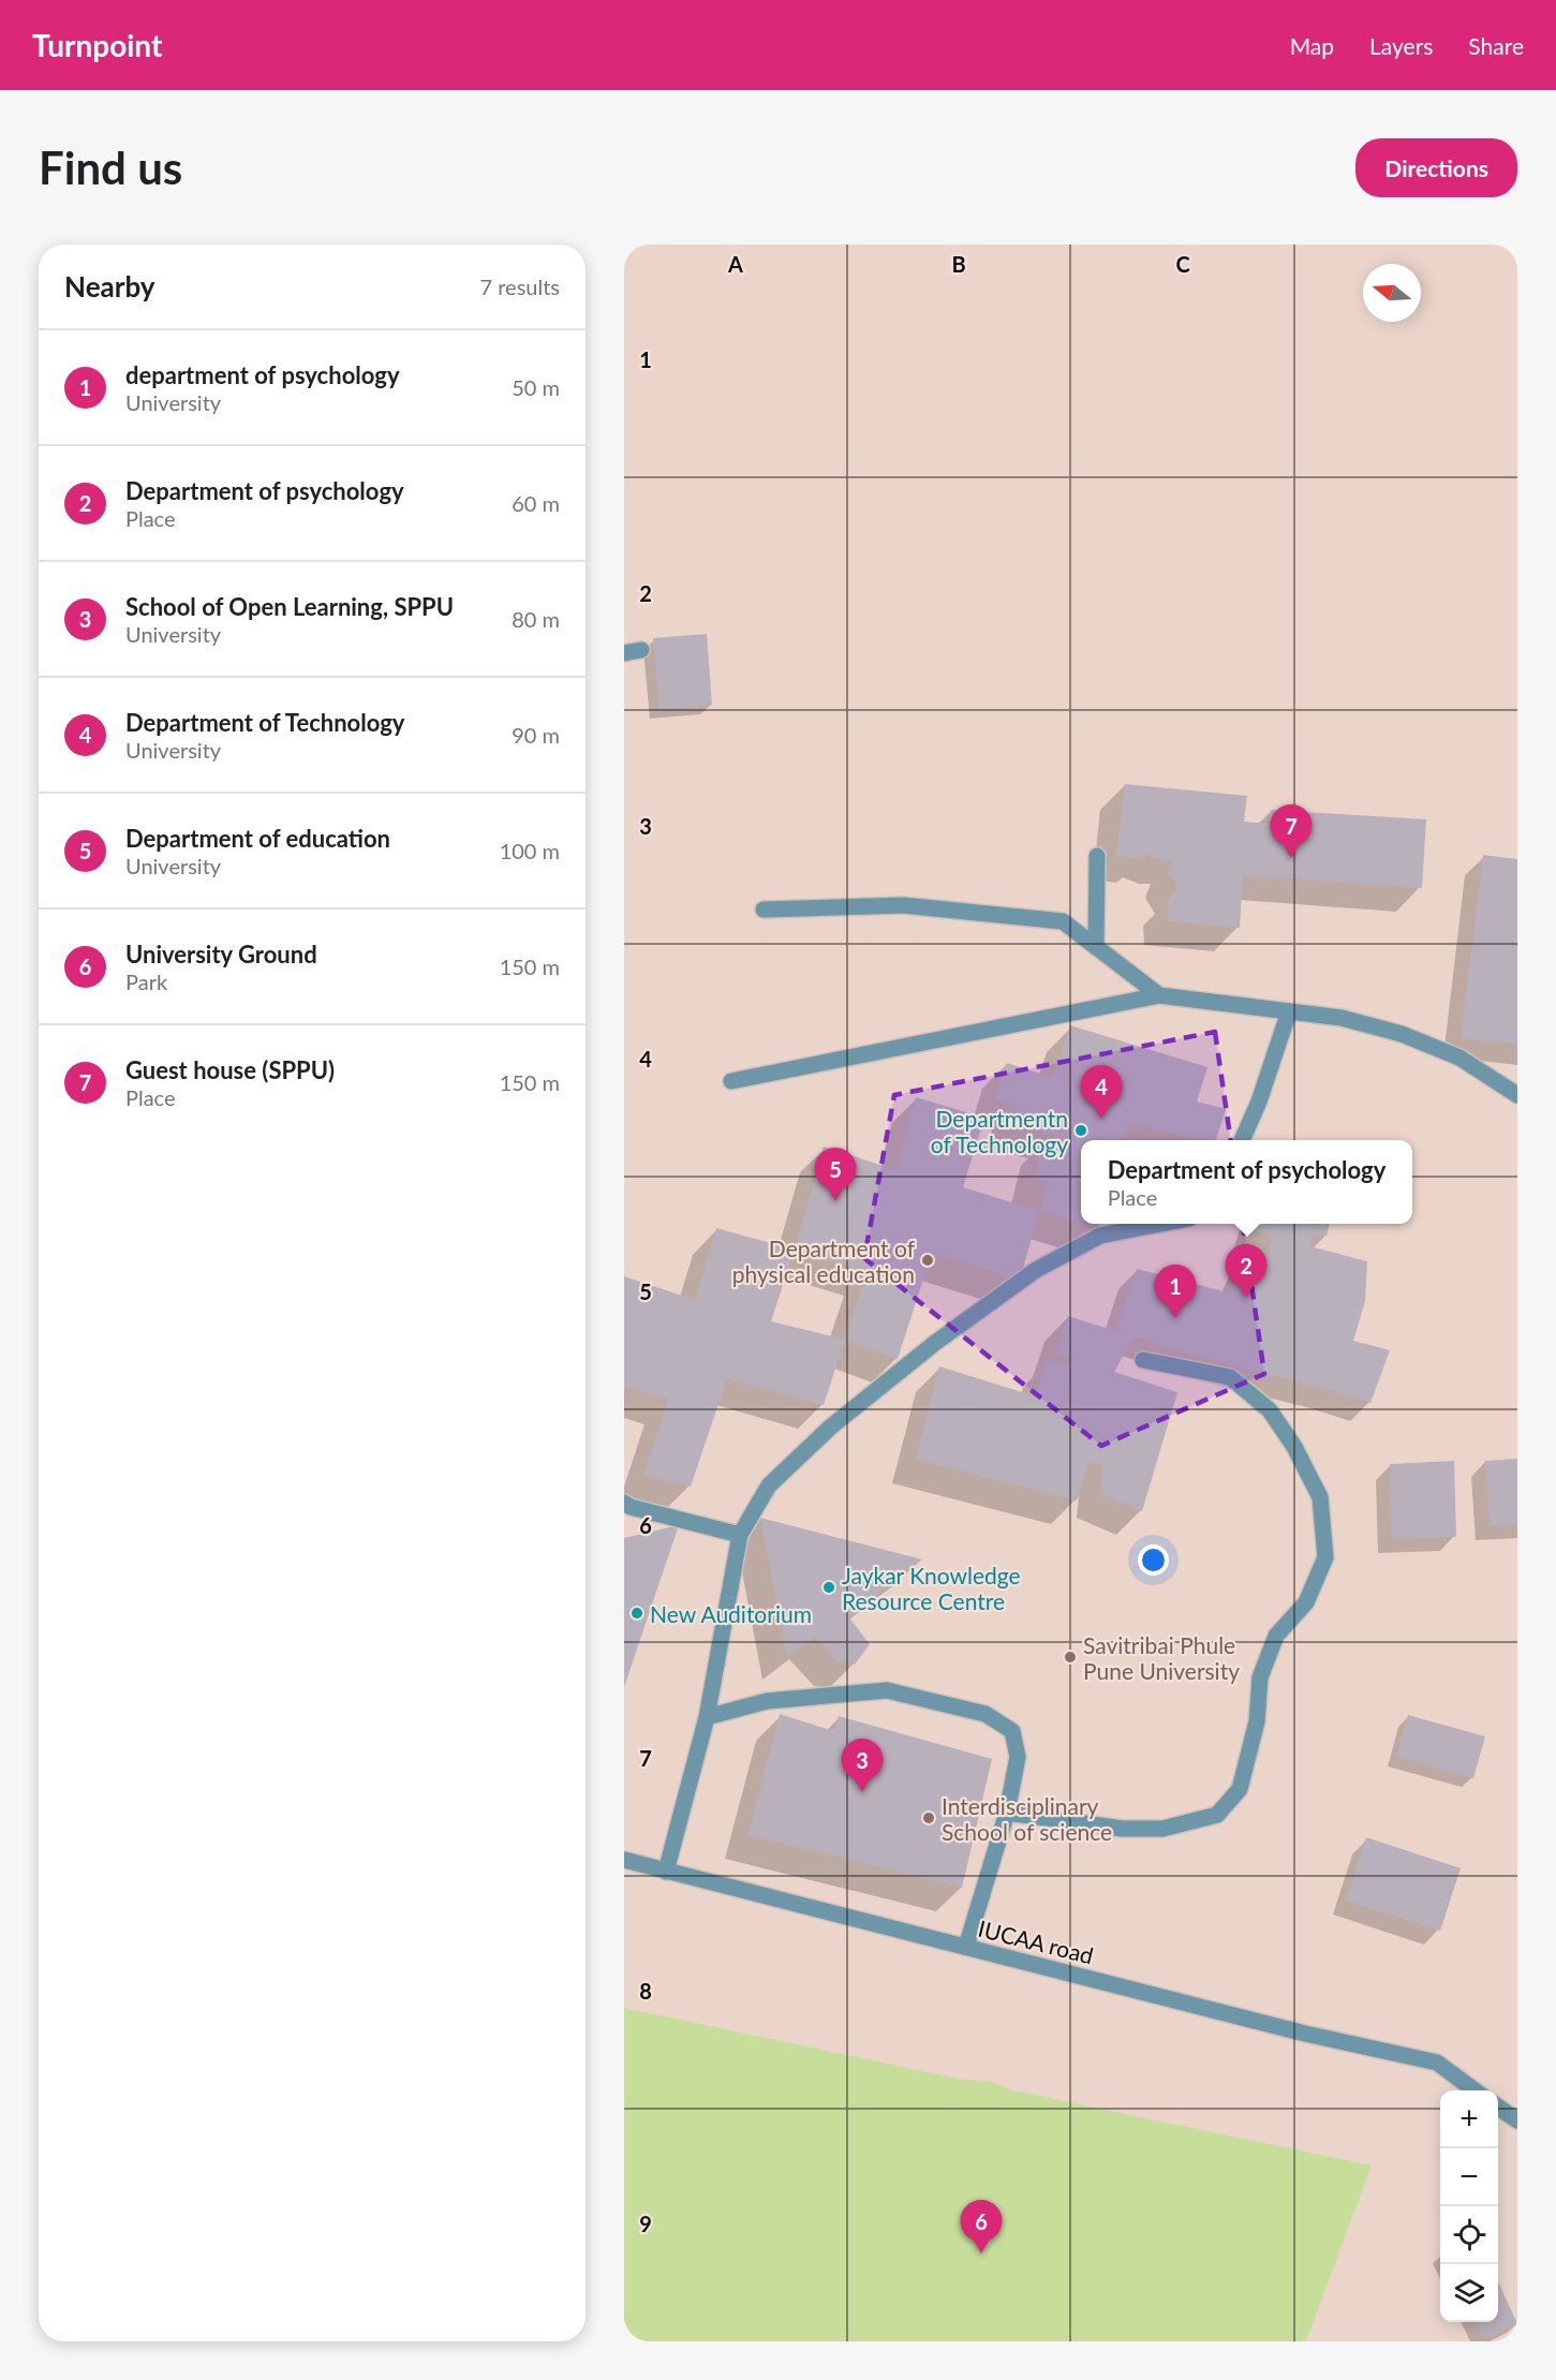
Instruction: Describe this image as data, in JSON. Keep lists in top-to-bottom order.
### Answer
{
  "streets": {
    "lane": ["IUCAA road"]
  },
  "places": [
    "Departmentn of Technology",
    "Department of physical education",
    "Jaykar Knowledge Resource Centre",
    "New Auditorium",
    "Savitribai Phule Pune University",
    "Interdisciplinary School of science"
  ],
  "north": "left",
  "page": {
    "header": "Turnpoint",
    "nav": ["Map", "Layers", "Share"],
    "buttons": "Directions",
    "title": "Find us",
    "heading": ["Nearby", "7 results"],
    "list": [
      {
        "mark": "1",
        "name": "department of psychology",
        "note": "University",
        "value": "50 m"
      },
      {
        "mark": "2",
        "name": "Department of psychology",
        "note": "Place",
        "value": "60 m"
      },
      {
        "mark": "3",
        "name": "School of Open Learning, SPPU",
        "note": "University",
        "value": "80 m"
      },
      {
        "mark": "4",
        "name": "Department of Technology",
        "note": "University",
        "value": "90 m"
      },
      {
        "mark": "5",
        "name": "Department of education",
        "note": "University",
        "value": "100 m"
      },
      {
        "mark": "6",
        "name": "University Ground",
        "note": "Park",
        "value": "150 m"
      },
      {
        "mark": "7",
        "name": "Guest house (SPPU)",
        "note": "Place",
        "value": "150 m"
      }
    ],
    "pins": [
      "7",
      "4",
      "5",
      "2",
      "1",
      "3",
      "6"
    ],
    "popup": ["Department of psychology", "Place"],
    "map_buttons": ["+", "−"]
  },
  "grid": {
    "columns": ["A", "B", "C"],
    "rows": [
      "1",
      "2",
      "3",
      "4",
      "5",
      "6",
      "7",
      "8",
      "9"
    ]
  }
}
